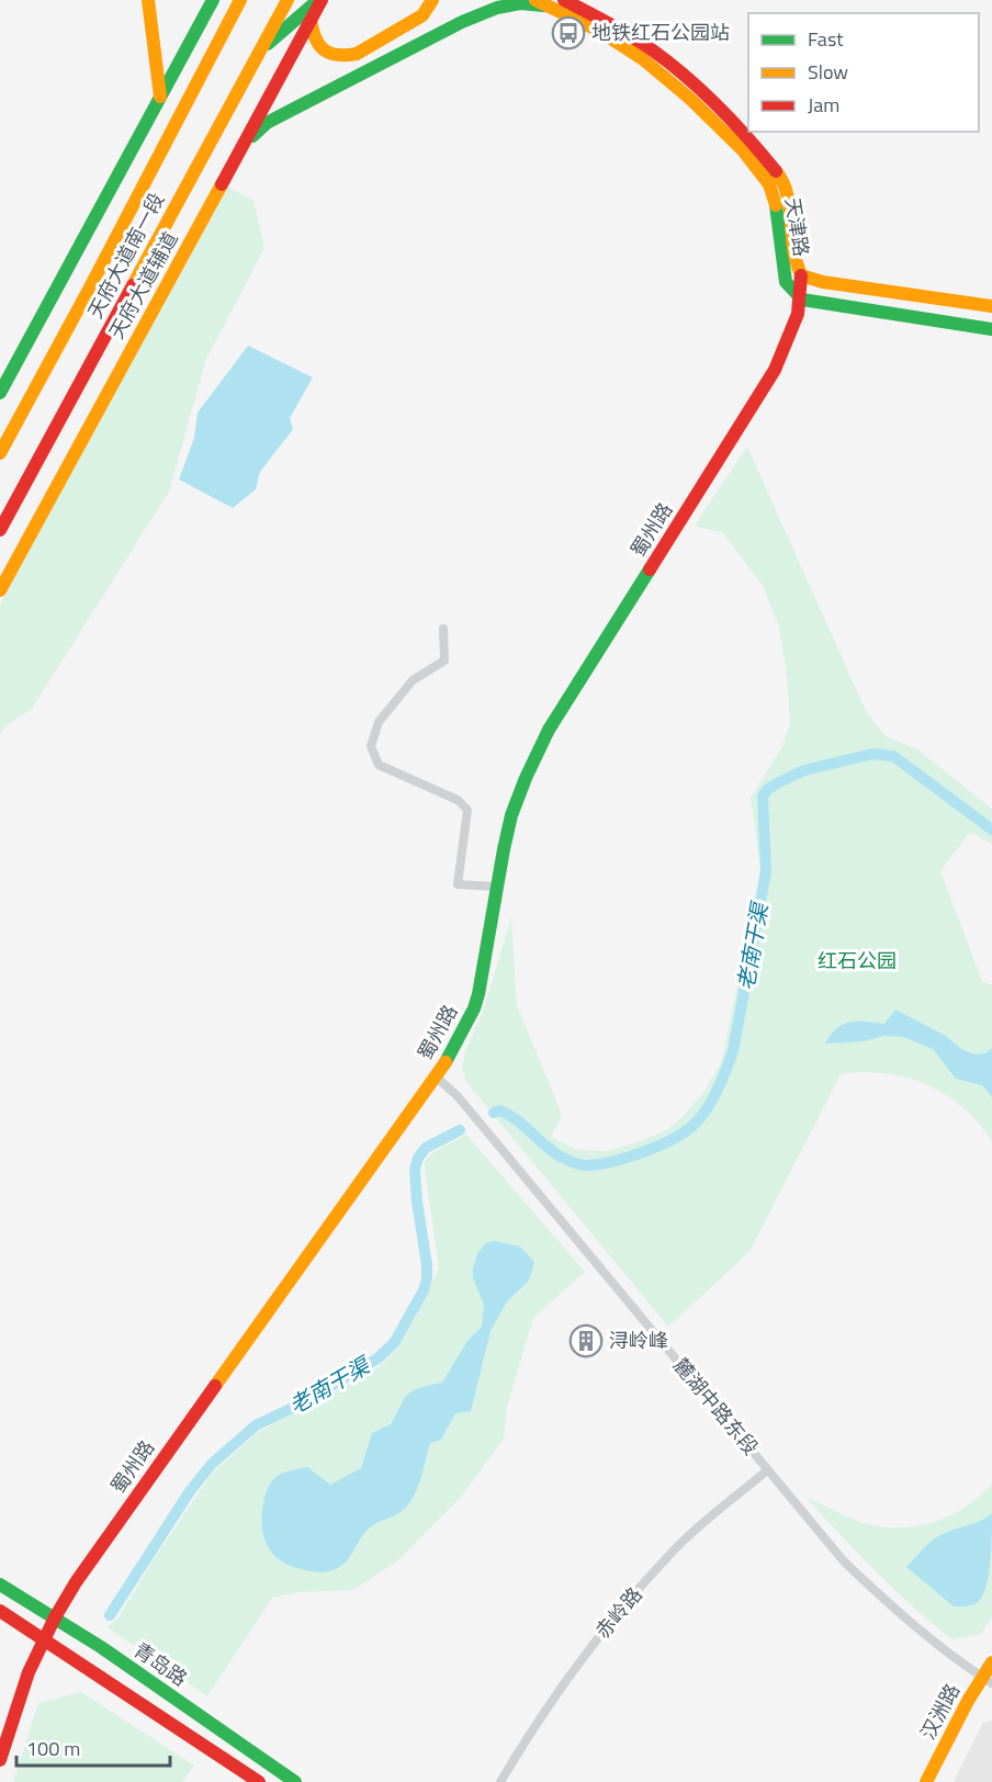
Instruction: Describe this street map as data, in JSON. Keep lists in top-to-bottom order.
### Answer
{
  "streets": {
    "main road": [
      "天津路",
      "天府大道南一段",
      "天府大道辅道",
      "蜀州路",
      "青岛路",
      "汉洲路"
    ],
    "street": ["麓湖中路东段", "赤岭路"]
  },
  "crossings": [
    ["天津路", "蜀州路"],
    ["蜀州路", "麓湖中路东段"],
    ["蜀州路", "青岛路"],
    ["麓湖中路东段", "赤岭路"],
    ["麓湖中路东段", "汉洲路"]
  ],
  "water": ["老南干渠"],
  "parks": ["红石公园"],
  "places": {
    "bus stop": ["地铁红石公园站"],
    "building": ["浔岭峰"]
  },
  "legend": ["Fast", "Slow", "Jam"],
  "scale_bar": "100 m"
}
